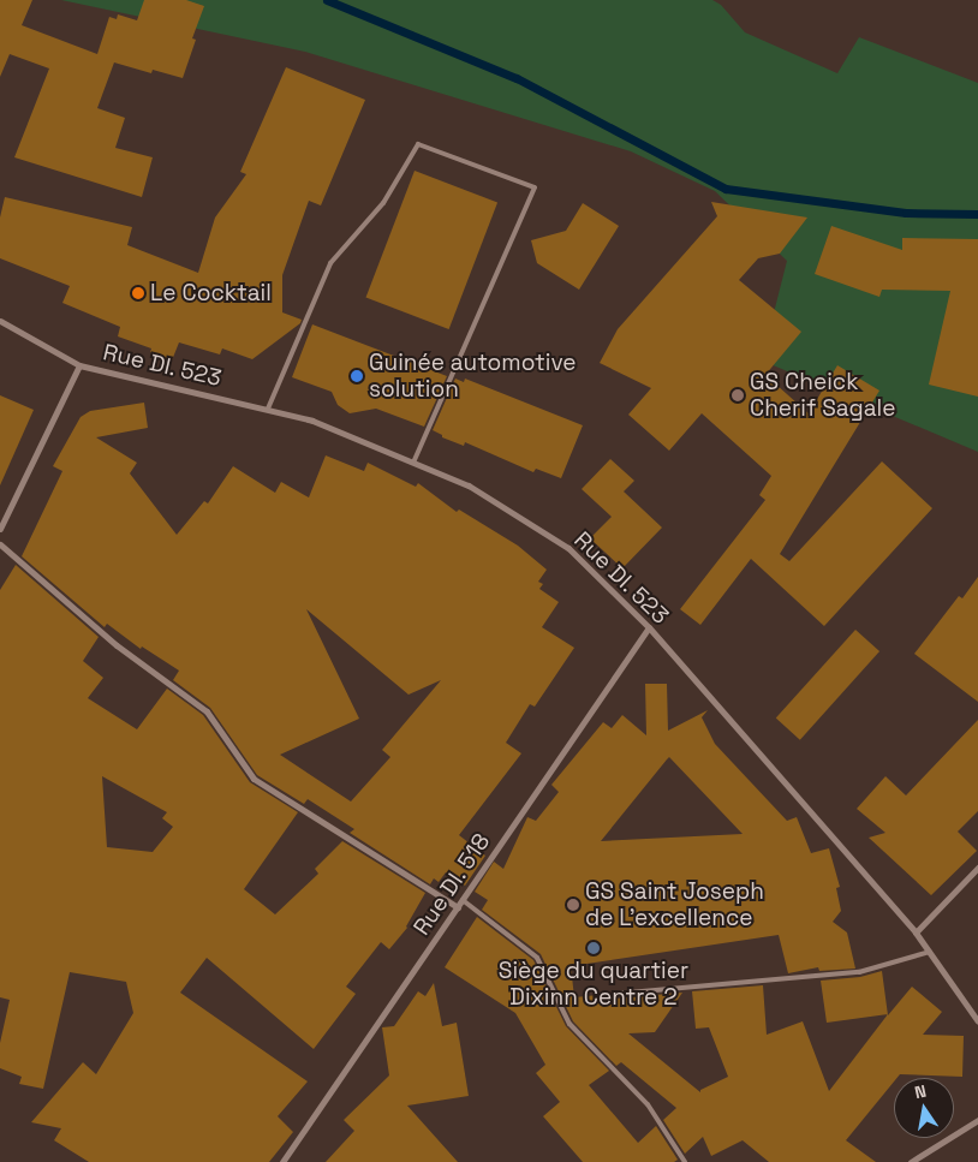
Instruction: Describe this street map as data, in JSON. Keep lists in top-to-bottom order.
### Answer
{
  "streets": {
    "street": ["Rue DI. 523", "Rue DI. 518"]
  },
  "crossings": [
    ["Rue DI. 523", "Rue DI. 518"]
  ],
  "places": [
    "Le Cocktail",
    "Guinée automotive solution",
    "GS Cheick Cherif Sagale",
    "GS Saint Joseph de L'excellence",
    "Siège du quartier Dixinn Centre 2"
  ],
  "north": "top"
}
